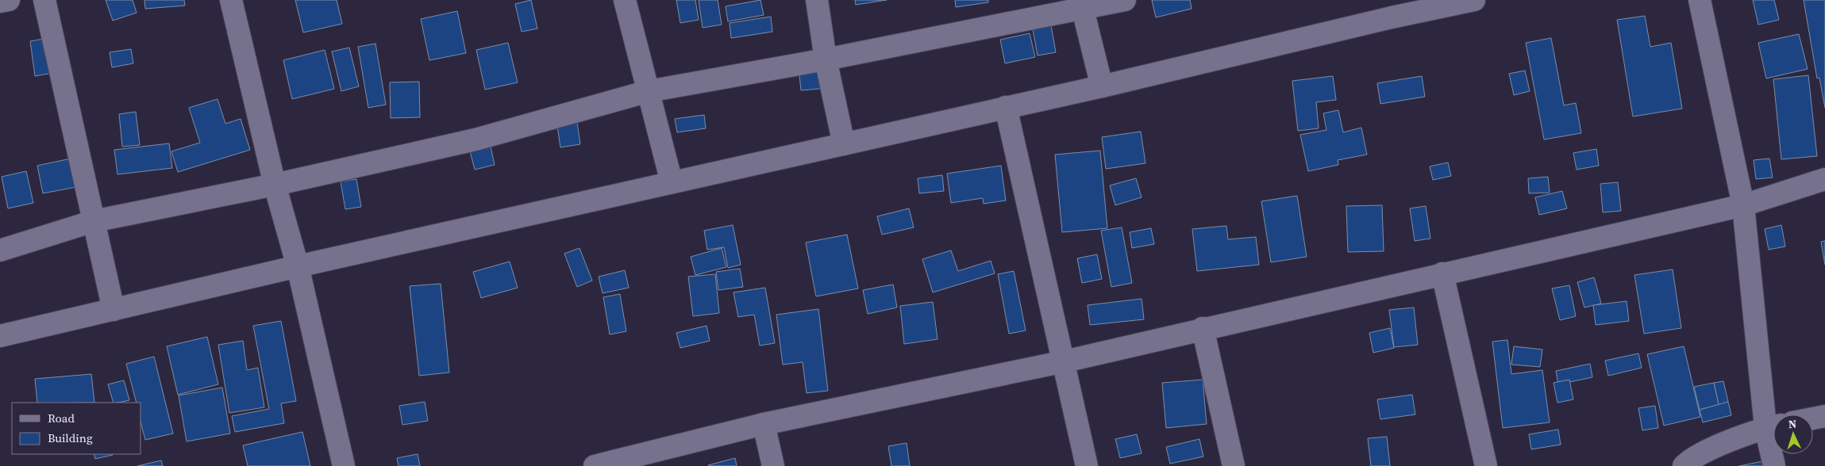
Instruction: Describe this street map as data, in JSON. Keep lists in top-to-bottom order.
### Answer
{
  "legend": ["Road", "Building"],
  "north": "top"
}
